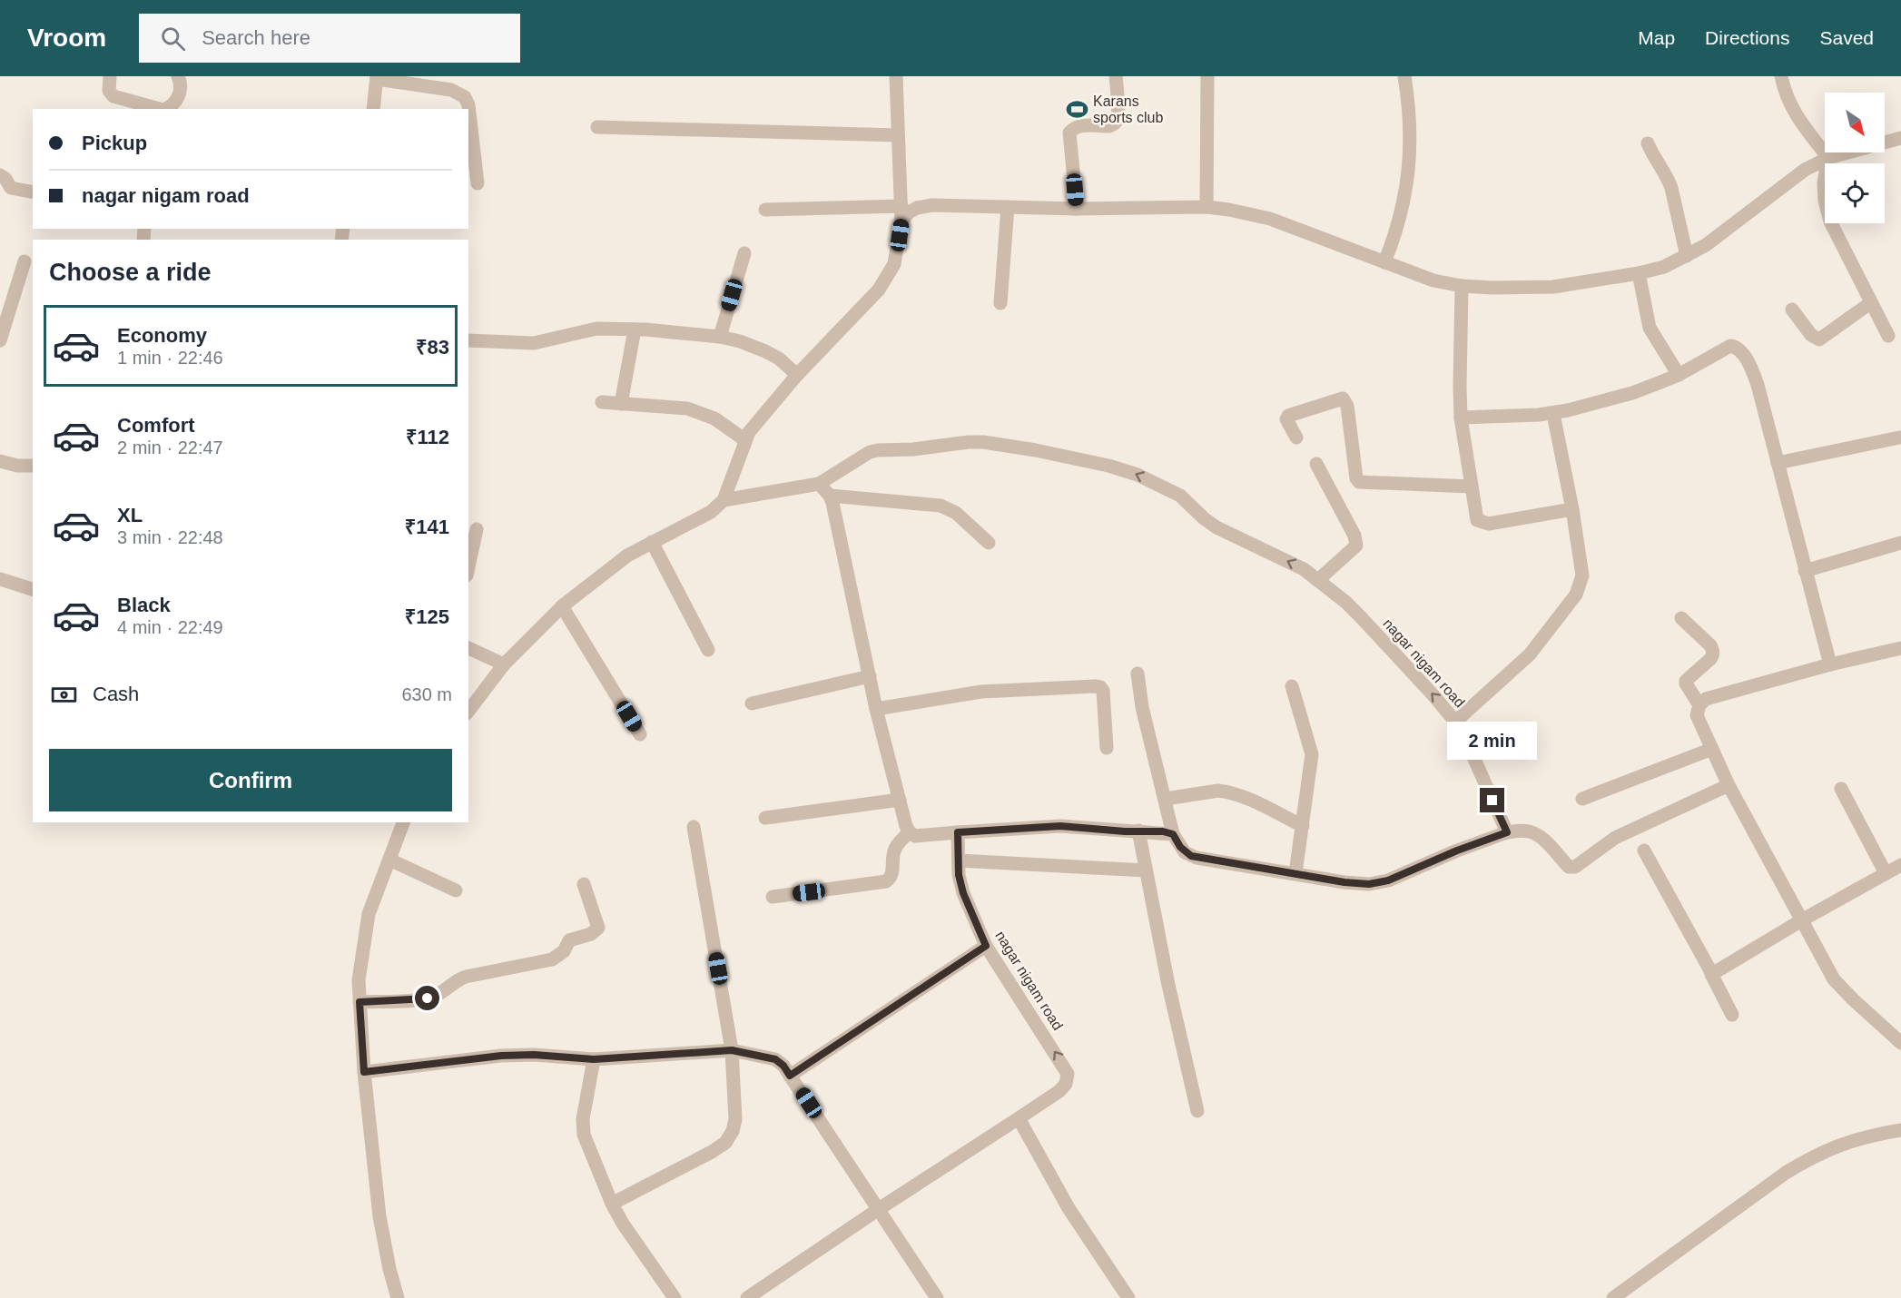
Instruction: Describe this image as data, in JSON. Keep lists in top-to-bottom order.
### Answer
{
  "streets": {
    "street": ["nagar nigam road"]
  },
  "one_way": ["nagar nigam road"],
  "places": {
    "sports": ["Karans sports club"]
  },
  "north": "bottom right",
  "page": {
    "header": "Vroom",
    "search": "Search here",
    "nav": ["Map", "Directions", "Saved"],
    "banner": ["Pickup", "nagar nigam road"],
    "heading": "Choose a ride",
    "list": [
      {
        "name": "Economy",
        "note": "1 min · 22:46",
        "value": "₹83"
      },
      {
        "name": "Comfort",
        "note": "2 min · 22:47",
        "value": "₹112"
      },
      {
        "name": "XL",
        "note": "3 min · 22:48",
        "value": "₹141"
      },
      {
        "name": "Black",
        "note": "4 min · 22:49",
        "value": "₹125"
      }
    ],
    "pay": ["Cash", "630 m"],
    "bubble": "2 min",
    "buttons": "Confirm"
  }
}
